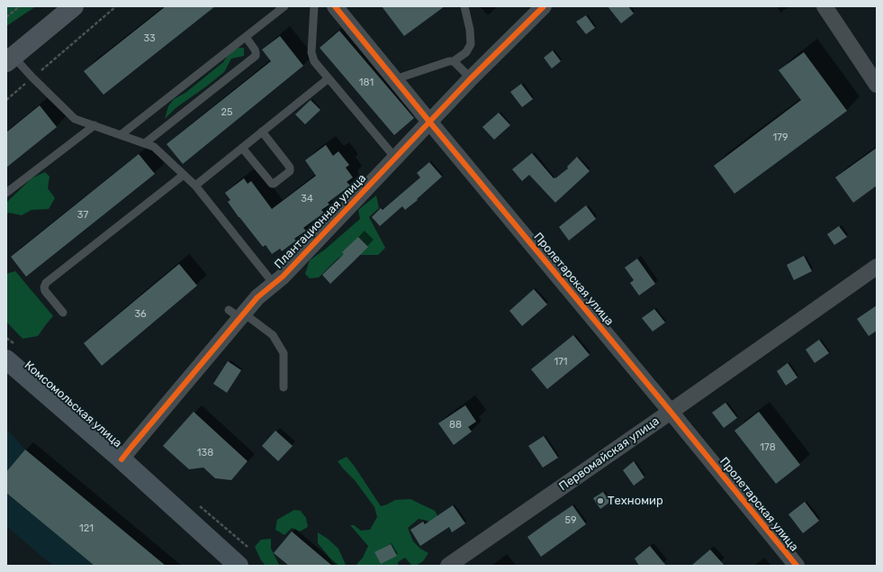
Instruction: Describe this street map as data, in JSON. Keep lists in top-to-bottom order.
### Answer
{
  "streets": {
    "main road": ["Комсомольская улица"],
    "street": ["Плантационная улица", "Пролетарская улица", "Первомайская улица"]
  },
  "crossings": [
    ["Плантационная улица", "Пролетарская улица"],
    ["Плантационная улица", "Комсомольская улица"],
    ["Пролетарская улица", "Первомайская улица"]
  ],
  "places": ["Техномир"],
  "house_numbers": [
    "33",
    "181",
    "25",
    "179",
    "34",
    "37",
    "36",
    "171",
    "88",
    "178",
    "138",
    "59",
    "121"
  ]
}
